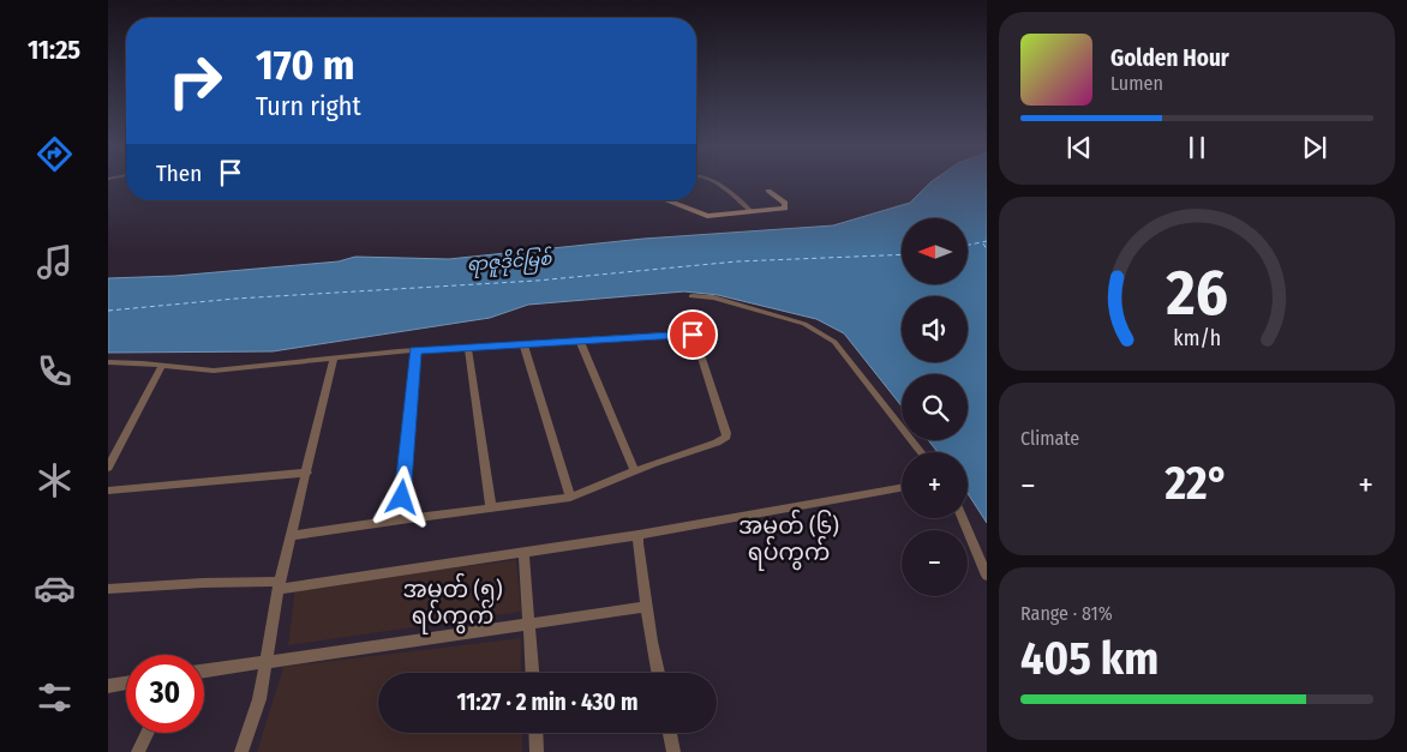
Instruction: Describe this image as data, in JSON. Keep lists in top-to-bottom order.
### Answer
{
  "districts": ["အမှတ် (၆) ရပ်ကွက်", "အမှတ် (၅) ရပ်ကွက်"],
  "water": ["ရာဇူဒိုင်မြစ်"],
  "north": "left",
  "page": {
    "tabs": "11:25",
    "turn": ["170 m", "Turn right"],
    "song": ["Golden Hour", "Lumen"],
    "then": "Then",
    "map_buttons": ["+", "−"],
    "tile": [
      "Climate",
      ["Range · 81%", "405 km"]
    ],
    "heat": ["−", "22°", "+"],
    "limit": "30",
    "trip": "11:27 · 2 min · 430 m",
    "gauge": ["26", "km/h"]
  }
}
